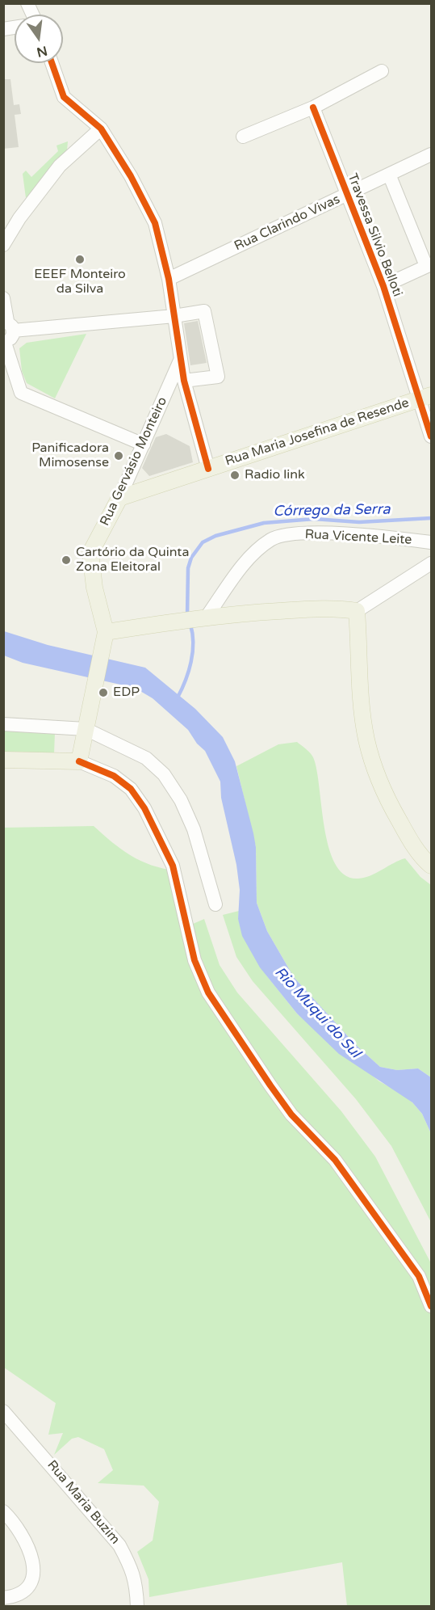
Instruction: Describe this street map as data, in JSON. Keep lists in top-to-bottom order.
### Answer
{
  "streets": {
    "main road": ["Rua Maria Josefina de Resende", "Rua Gervásio Monteiro"],
    "street": [
      "Rua Clarindo Vivas",
      "Travessa Silvio Belloti",
      "Rua Vicente Leite",
      "Rua Maria Buzim"
    ]
  },
  "crossings": [
    ["Rua Clarindo Vivas", "Travessa Silvio Belloti"],
    ["Travessa Silvio Belloti", "Rua Maria Josefina de Resende"],
    ["Rua Maria Josefina de Resende", "Rua Gervásio Monteiro"]
  ],
  "water": ["Córrego da Serra", "Rio Muqui do Sul"],
  "places": [
    "EEEF Monteiro da Silva",
    "Panificadora Mimosense",
    "Radio link",
    "Cartório da Quinta Zona Eleitoral",
    "EDP"
  ],
  "north": "bottom"
}
